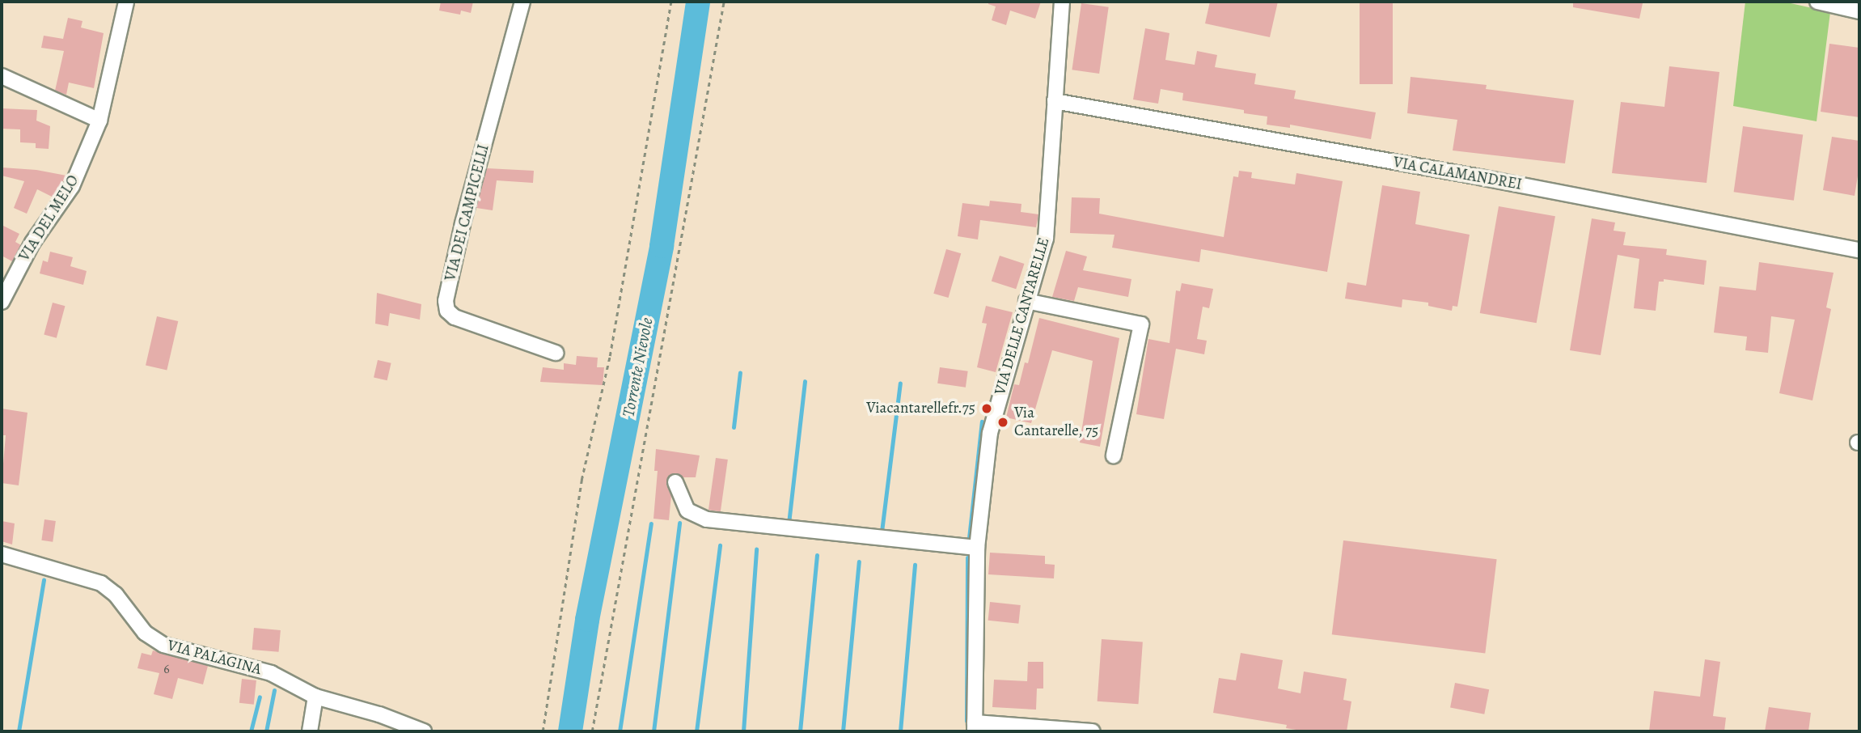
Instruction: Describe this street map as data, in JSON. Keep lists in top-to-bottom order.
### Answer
{
  "streets": {
    "street": [
      "VIA CALAMANDREI",
      "VIA DEI CAMPICELLI",
      "VIA DEL MELO",
      "VIA DELLE CANTARELLE",
      "VIA PALAGINA"
    ]
  },
  "crossings": [
    ["VIA CALAMANDREI", "VIA DELLE CANTARELLE"]
  ],
  "water": ["Torrente Nievole"],
  "places": ["Viacantarellefr.75", "Via Cantarelle, 75"],
  "house_numbers": ["6"]
}
